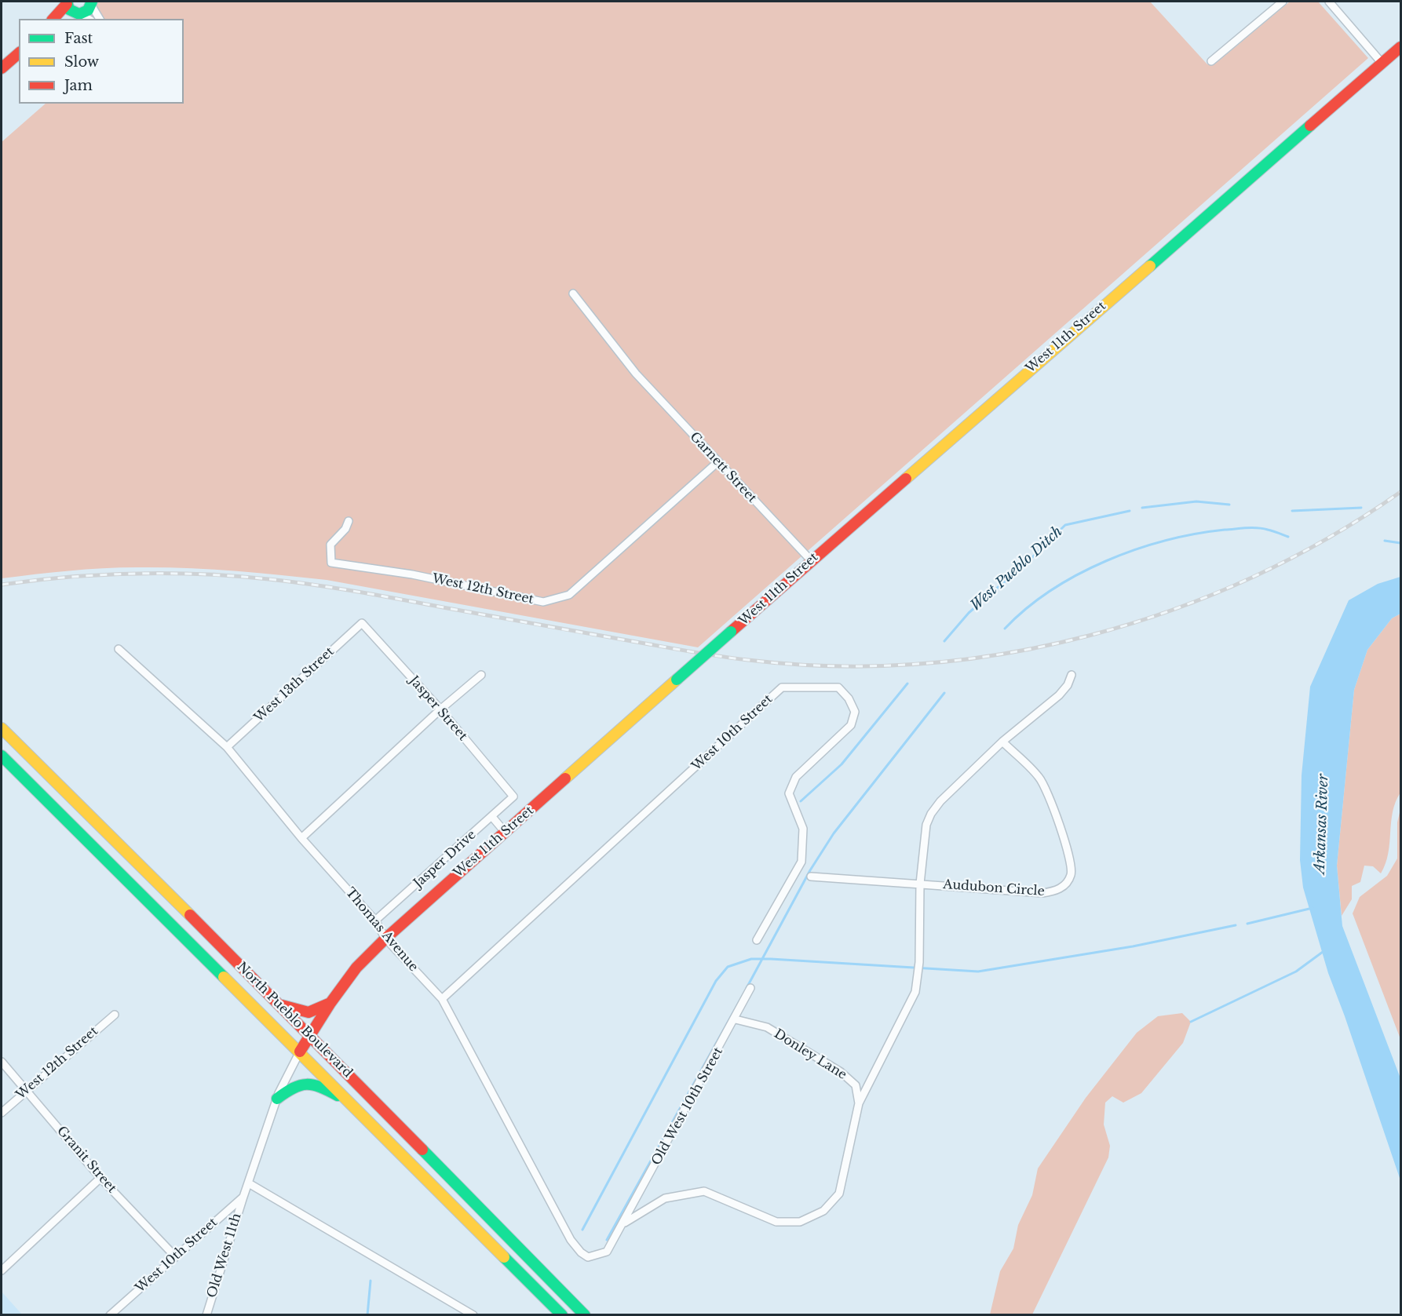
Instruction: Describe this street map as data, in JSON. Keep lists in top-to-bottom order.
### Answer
{
  "streets": {
    "main road": ["West 11th Street", "North Pueblo Boulevard"],
    "street": [
      "Garnett Street",
      "West 12th Street",
      "West 13th Street",
      "Jasper Street",
      "West 10th Street",
      "Jasper Drive",
      "Audubon Circle",
      "Thomas Avenue",
      "Donley Lane",
      "Old West 10th Street",
      "Granit Street",
      "Old West 11th"
    ]
  },
  "crossings": [
    ["West 11th Street", "Garnett Street"],
    ["West 11th Street", "West 10th Street"],
    ["West 11th Street", "Thomas Avenue"],
    ["West 11th Street", "North Pueblo Boulevard"],
    ["West 11th Street", "Old West 11th"],
    ["Garnett Street", "West 12th Street"],
    ["West 12th Street", "Granit Street"],
    ["West 13th Street", "Jasper Street"],
    ["West 13th Street", "Thomas Avenue"],
    ["Jasper Street", "Jasper Drive"],
    ["West 10th Street", "Thomas Avenue"],
    ["West 10th Street", "Granit Street"],
    ["West 10th Street", "Old West 11th"],
    ["Jasper Drive", "Thomas Avenue"],
    ["Thomas Avenue", "Old West 10th Street"],
    ["Donley Lane", "Old West 10th Street"]
  ],
  "water": ["West Pueblo Ditch", "Arkansas River"],
  "legend": ["Fast", "Slow", "Jam"]
}
